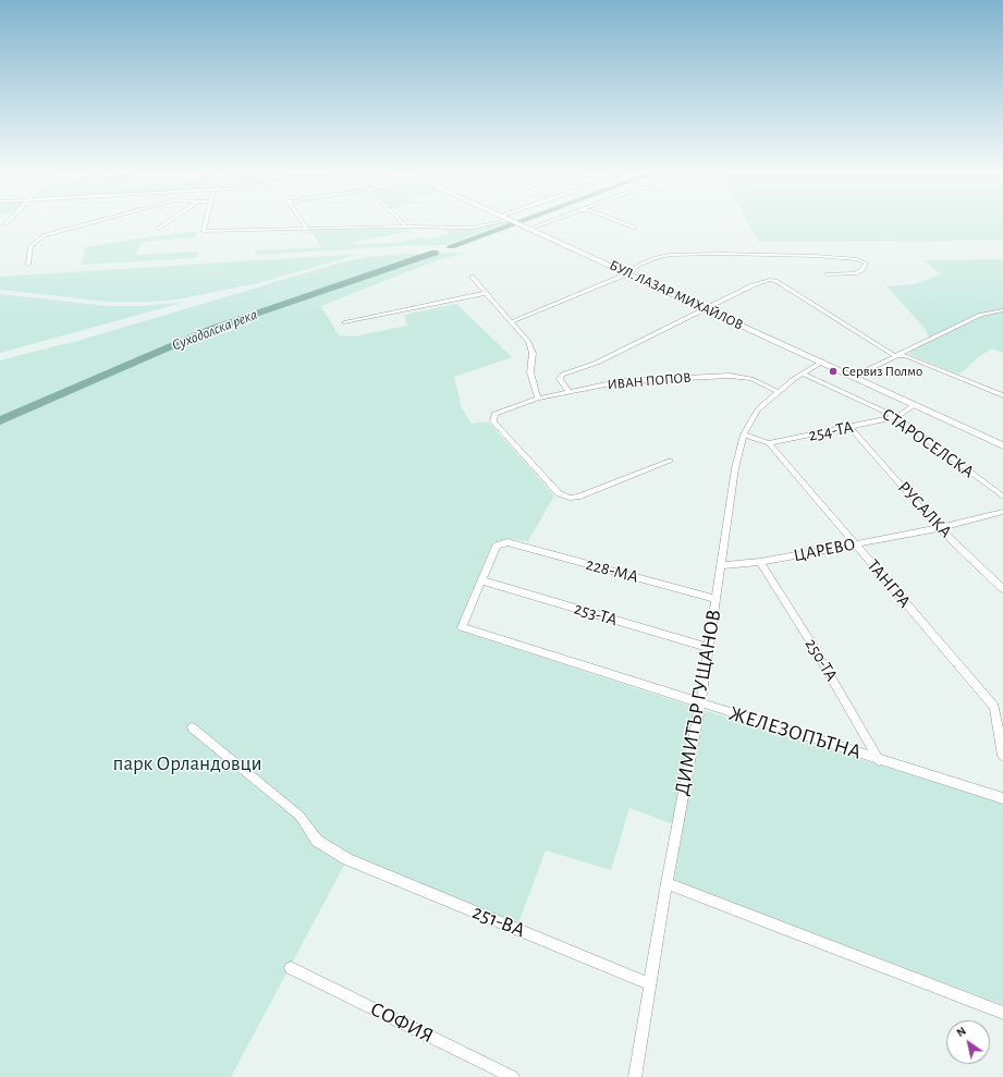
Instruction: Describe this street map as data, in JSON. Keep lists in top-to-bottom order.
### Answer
{
  "streets": {
    "street": [
      "БУЛ. ЛАЗАР МИХАЙЛОВ",
      "ИВАН ПОПОВ",
      "254-ТА",
      "СТАРОСЕЛСКА",
      "РУСАЛКА",
      "ЦАРЕВО",
      "228-МА",
      "ТАНГРА",
      "253-ТА",
      "250-ТА",
      "ДИМИТЪР ГУЩАНОВ",
      "ЖЕЛЕЗОПЪТНА",
      "251-ВА",
      "СОФИЯ"
    ]
  },
  "crossings": [
    ["БУЛ. ЛАЗАР МИХАЙЛОВ", "254-ТА"],
    ["БУЛ. ЛАЗАР МИХАЙЛОВ", "ДИМИТЪР ГУЩАНОВ"],
    ["ИВАН ПОПОВ", "ДИМИТЪР ГУЩАНОВ"],
    ["254-ТА", "СТАРОСЕЛСКА"],
    ["254-ТА", "РУСАЛКА"],
    ["254-ТА", "ТАНГРА"],
    ["СТАРОСЕЛСКА", "ДИМИТЪР ГУЩАНОВ"],
    ["РУСАЛКА", "ЦАРЕВО"],
    ["ЦАРЕВО", "ТАНГРА"],
    ["ЦАРЕВО", "250-ТА"],
    ["ЦАРЕВО", "ДИМИТЪР ГУЩАНОВ"],
    ["228-МА", "253-ТА"],
    ["228-МА", "ДИМИТЪР ГУЩАНОВ"],
    ["228-МА", "ЖЕЛЕЗОПЪТНА"],
    ["253-ТА", "ДИМИТЪР ГУЩАНОВ"],
    ["253-ТА", "ЖЕЛЕЗОПЪТНА"],
    ["250-ТА", "ЖЕЛЕЗОПЪТНА"],
    ["ДИМИТЪР ГУЩАНОВ", "ЖЕЛЕЗОПЪТНА"],
    ["ДИМИТЪР ГУЩАНОВ", "251-ВА"]
  ],
  "water": ["Суходолска река"],
  "parks": ["парк Орландовци"],
  "places": ["Сервиз Полмо"],
  "north": "top left"
}
